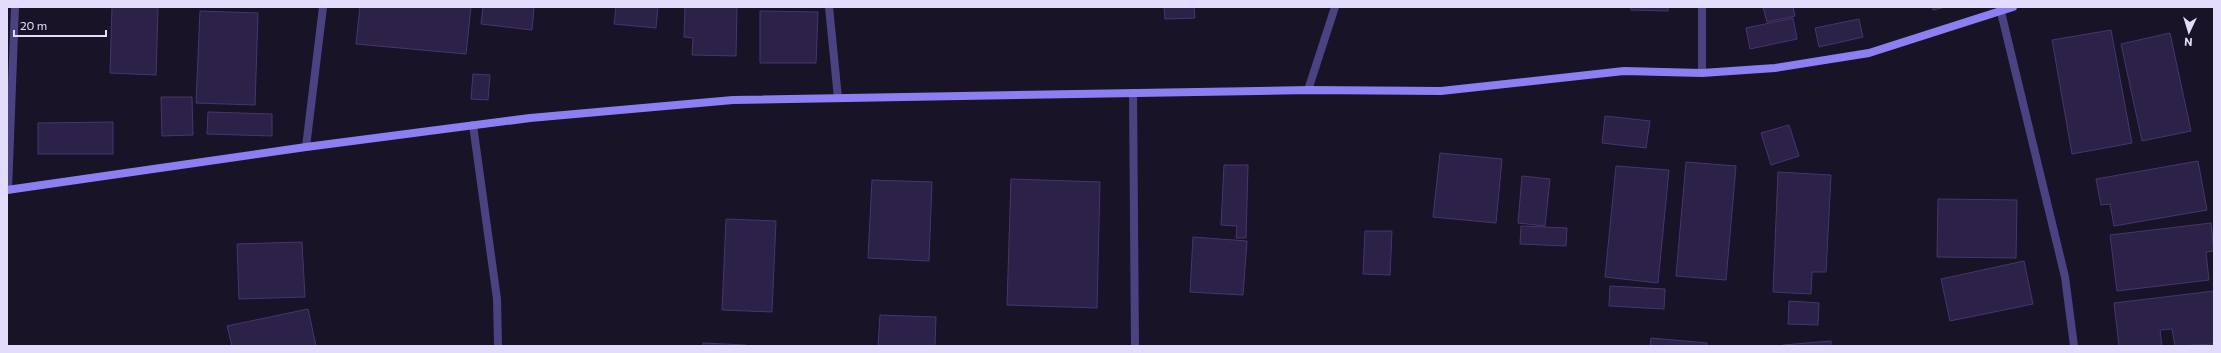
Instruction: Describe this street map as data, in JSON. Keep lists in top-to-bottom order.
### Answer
{
  "scale_bar": "20 m",
  "north": "bottom"
}
